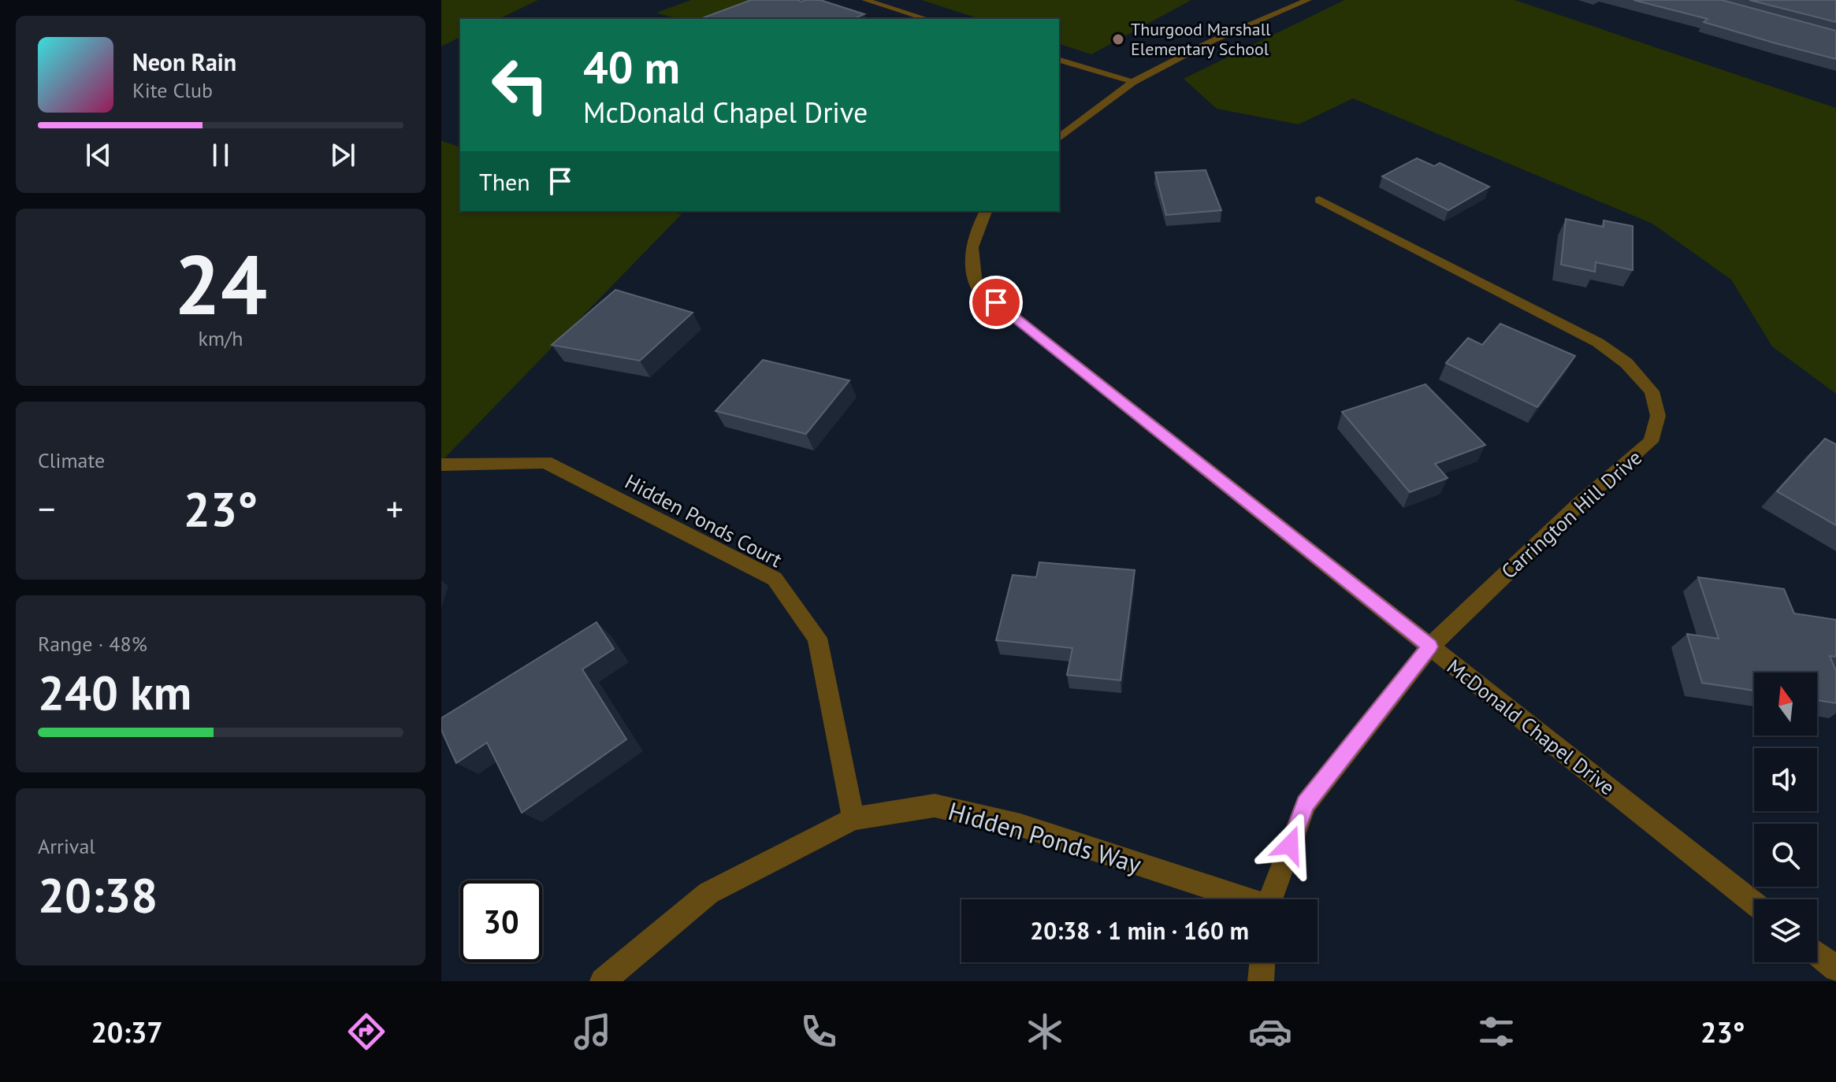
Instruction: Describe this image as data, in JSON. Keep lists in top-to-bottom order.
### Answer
{
  "streets": {
    "street": [
      "Carrington Hill Drive",
      "Hidden Ponds Court",
      "McDonald Chapel Drive",
      "Hidden Ponds Way"
    ]
  },
  "crossings": [
    ["Carrington Hill Drive", "McDonald Chapel Drive"],
    ["Hidden Ponds Court", "Hidden Ponds Way"]
  ],
  "places": ["Thurgood Marshall Elementary School"],
  "north": "top",
  "page": {
    "turn": ["40 m", "McDonald Chapel Drive"],
    "song": ["Neon Rain", "Kite Club"],
    "then": "Then",
    "tile": [
      ["24", "km/h"],
      "Climate",
      ["Range · 48%", "240 km"],
      ["Arrival", "20:38"]
    ],
    "heat": ["−", "23°", "+"],
    "limit": "30",
    "trip": "20:38 · 1 min · 160 m",
    "tabs": ["20:37", "23°"]
  }
}
